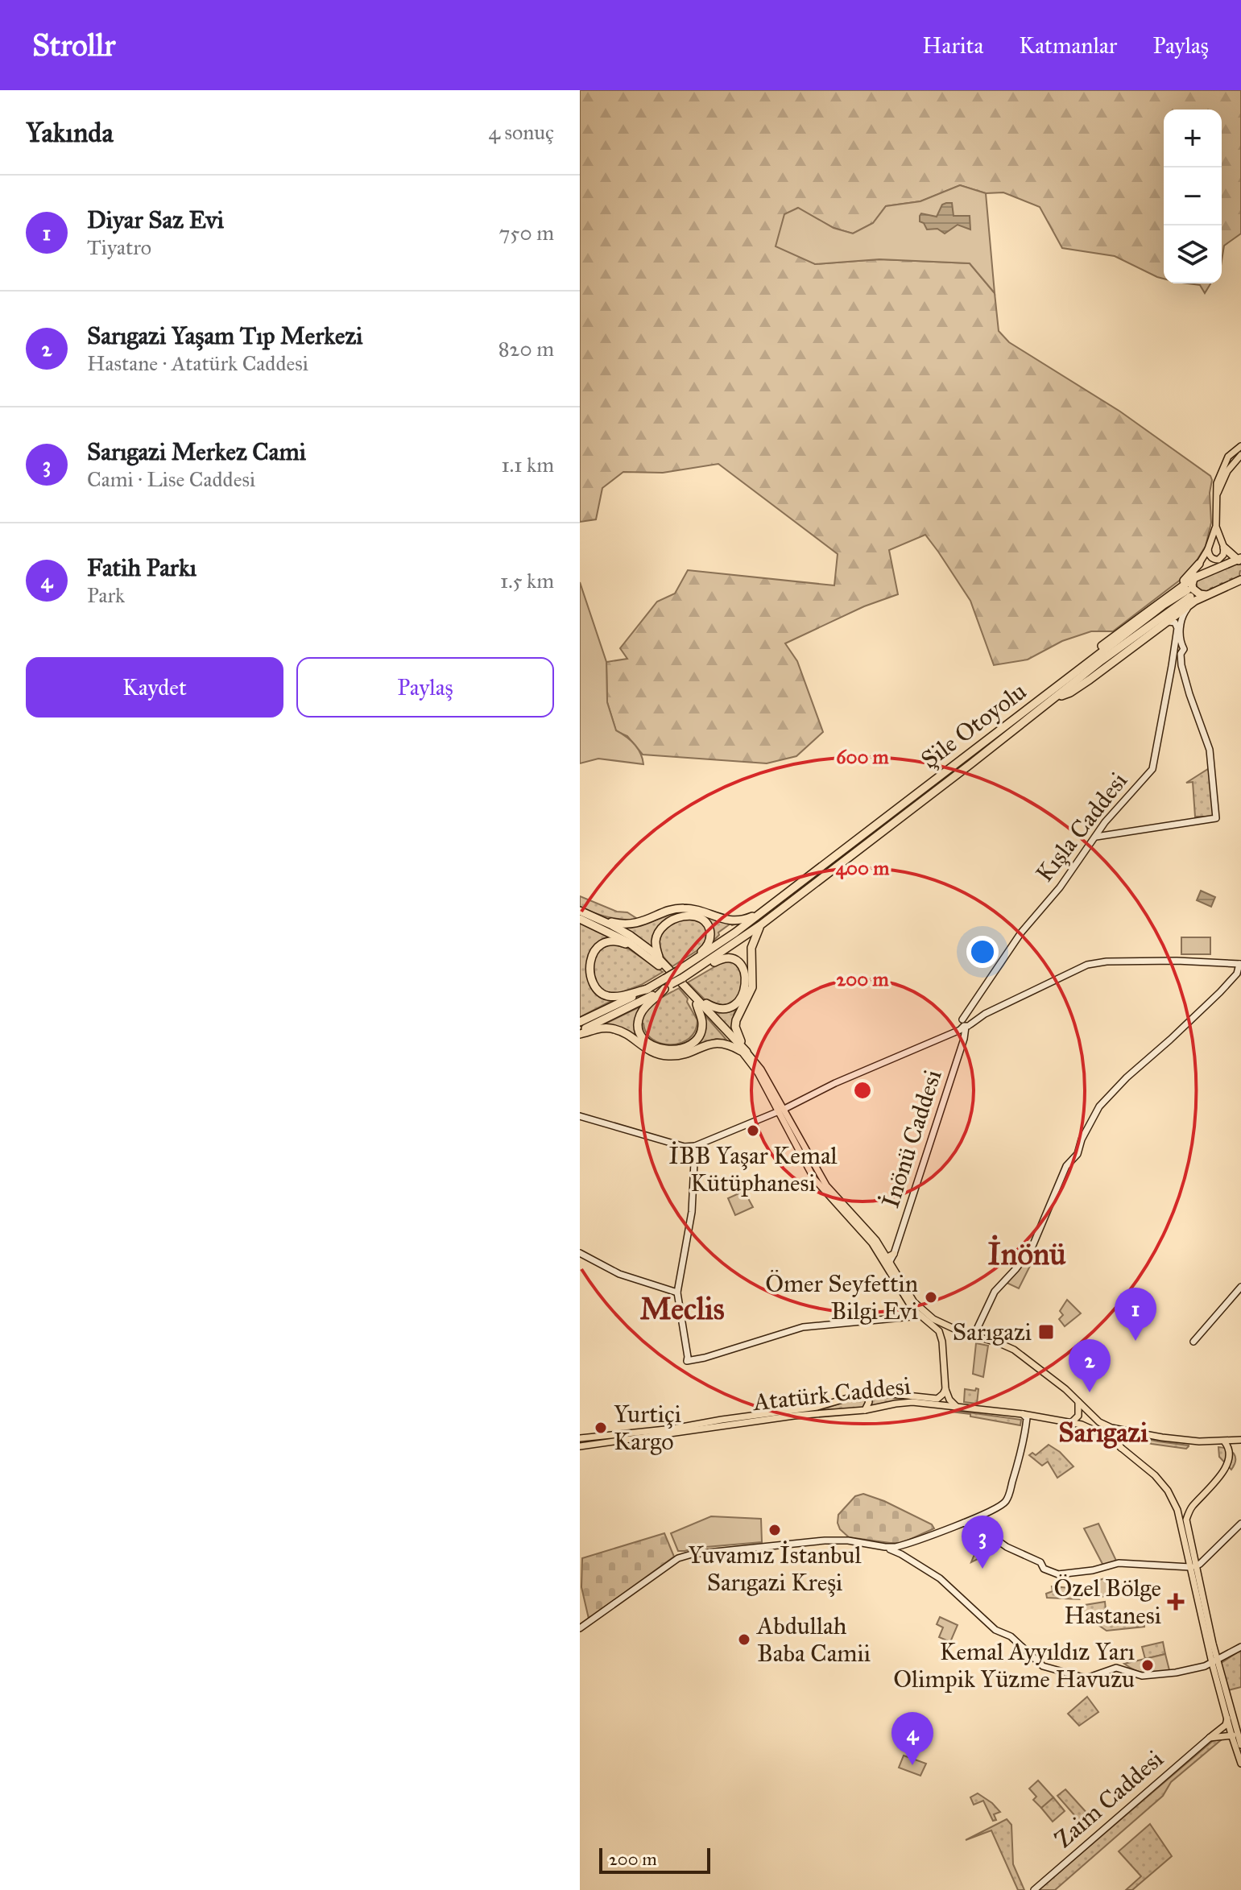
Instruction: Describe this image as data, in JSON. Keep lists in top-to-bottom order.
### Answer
{
  "streets": {
    "highway": ["Şile Otoyolu"],
    "main road": ["Atatürk Caddesi"],
    "street": ["Kışla Caddesi", "İnönü Caddesi", "Zaim Caddesi"]
  },
  "crossings": [
    ["Kışla Caddesi", "İnönü Caddesi"]
  ],
  "districts": ["İnönü", "Meclis", "Sarıgazi"],
  "places": {
    "other": [
      "İBB Yaşar Kemal Kütüphanesi",
      "Ömer Seyfettin Bilgi Evi",
      "Yurtiçi Kargo",
      "Yuvamız İstanbul Sarıgazi Kreşi",
      "Abdullah Baba Camii",
      "Kemal Ayyıldız Yarı Olimpik Yüzme Havuzu"
    ],
    "transit": ["Sarıgazi"],
    "health": ["Özel Bölge Hastanesi"]
  },
  "scale_bar": "200 m",
  "page": {
    "header": "Strollr",
    "nav": ["Harita", "Katmanlar", "Paylaş"],
    "heading": ["Yakında", "4 sonuç"],
    "map_buttons": ["+", "−"],
    "list": [
      {
        "mark": "1",
        "name": "Diyar Saz Evi",
        "note": "Tiyatro",
        "value": "750 m"
      },
      {
        "mark": "2",
        "name": "Sarıgazi Yaşam Tıp Merkezi",
        "note": "Hastane · Atatürk Caddesi",
        "value": "820 m"
      },
      {
        "mark": "3",
        "name": "Sarıgazi Merkez Cami",
        "note": "Cami · Lise Caddesi",
        "value": "1.1 km"
      },
      {
        "mark": "4",
        "name": "Fatih Parkı",
        "note": "Park",
        "value": "1.5 km"
      }
    ],
    "buttons": ["Kaydet", "Paylaş"],
    "pins": [
      "1",
      "2",
      "3",
      "4"
    ],
    "scale": "200 m"
  },
  "rings": ["600 m", "400 m", "200 m"]
}
